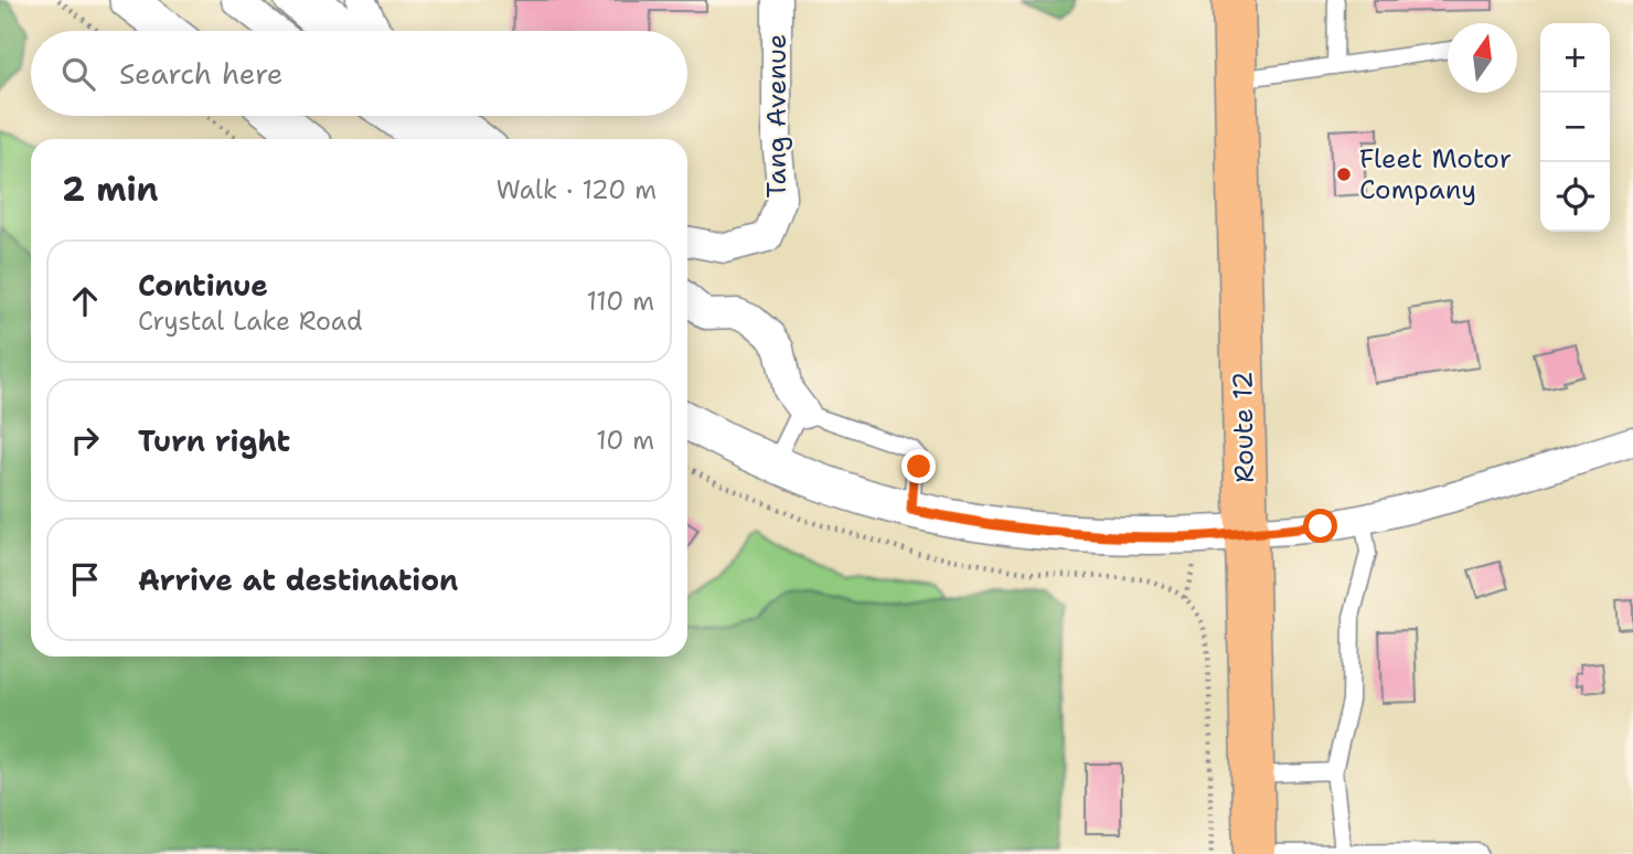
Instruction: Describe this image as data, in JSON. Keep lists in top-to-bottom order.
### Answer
{
  "streets": {
    "highway": ["Route 12"],
    "street": ["Tang Avenue"]
  },
  "places": ["Fleet Motor Company"],
  "north": "top",
  "page": {
    "map_buttons": ["+", "−"],
    "search": "Search here",
    "heading": ["2 min", "Walk · 120 m"],
    "list": [
      ["Continue", "Crystal Lake Road", "110 m"],
      ["Turn right", "10 m"],
      "Arrive at destination"
    ]
  }
}
